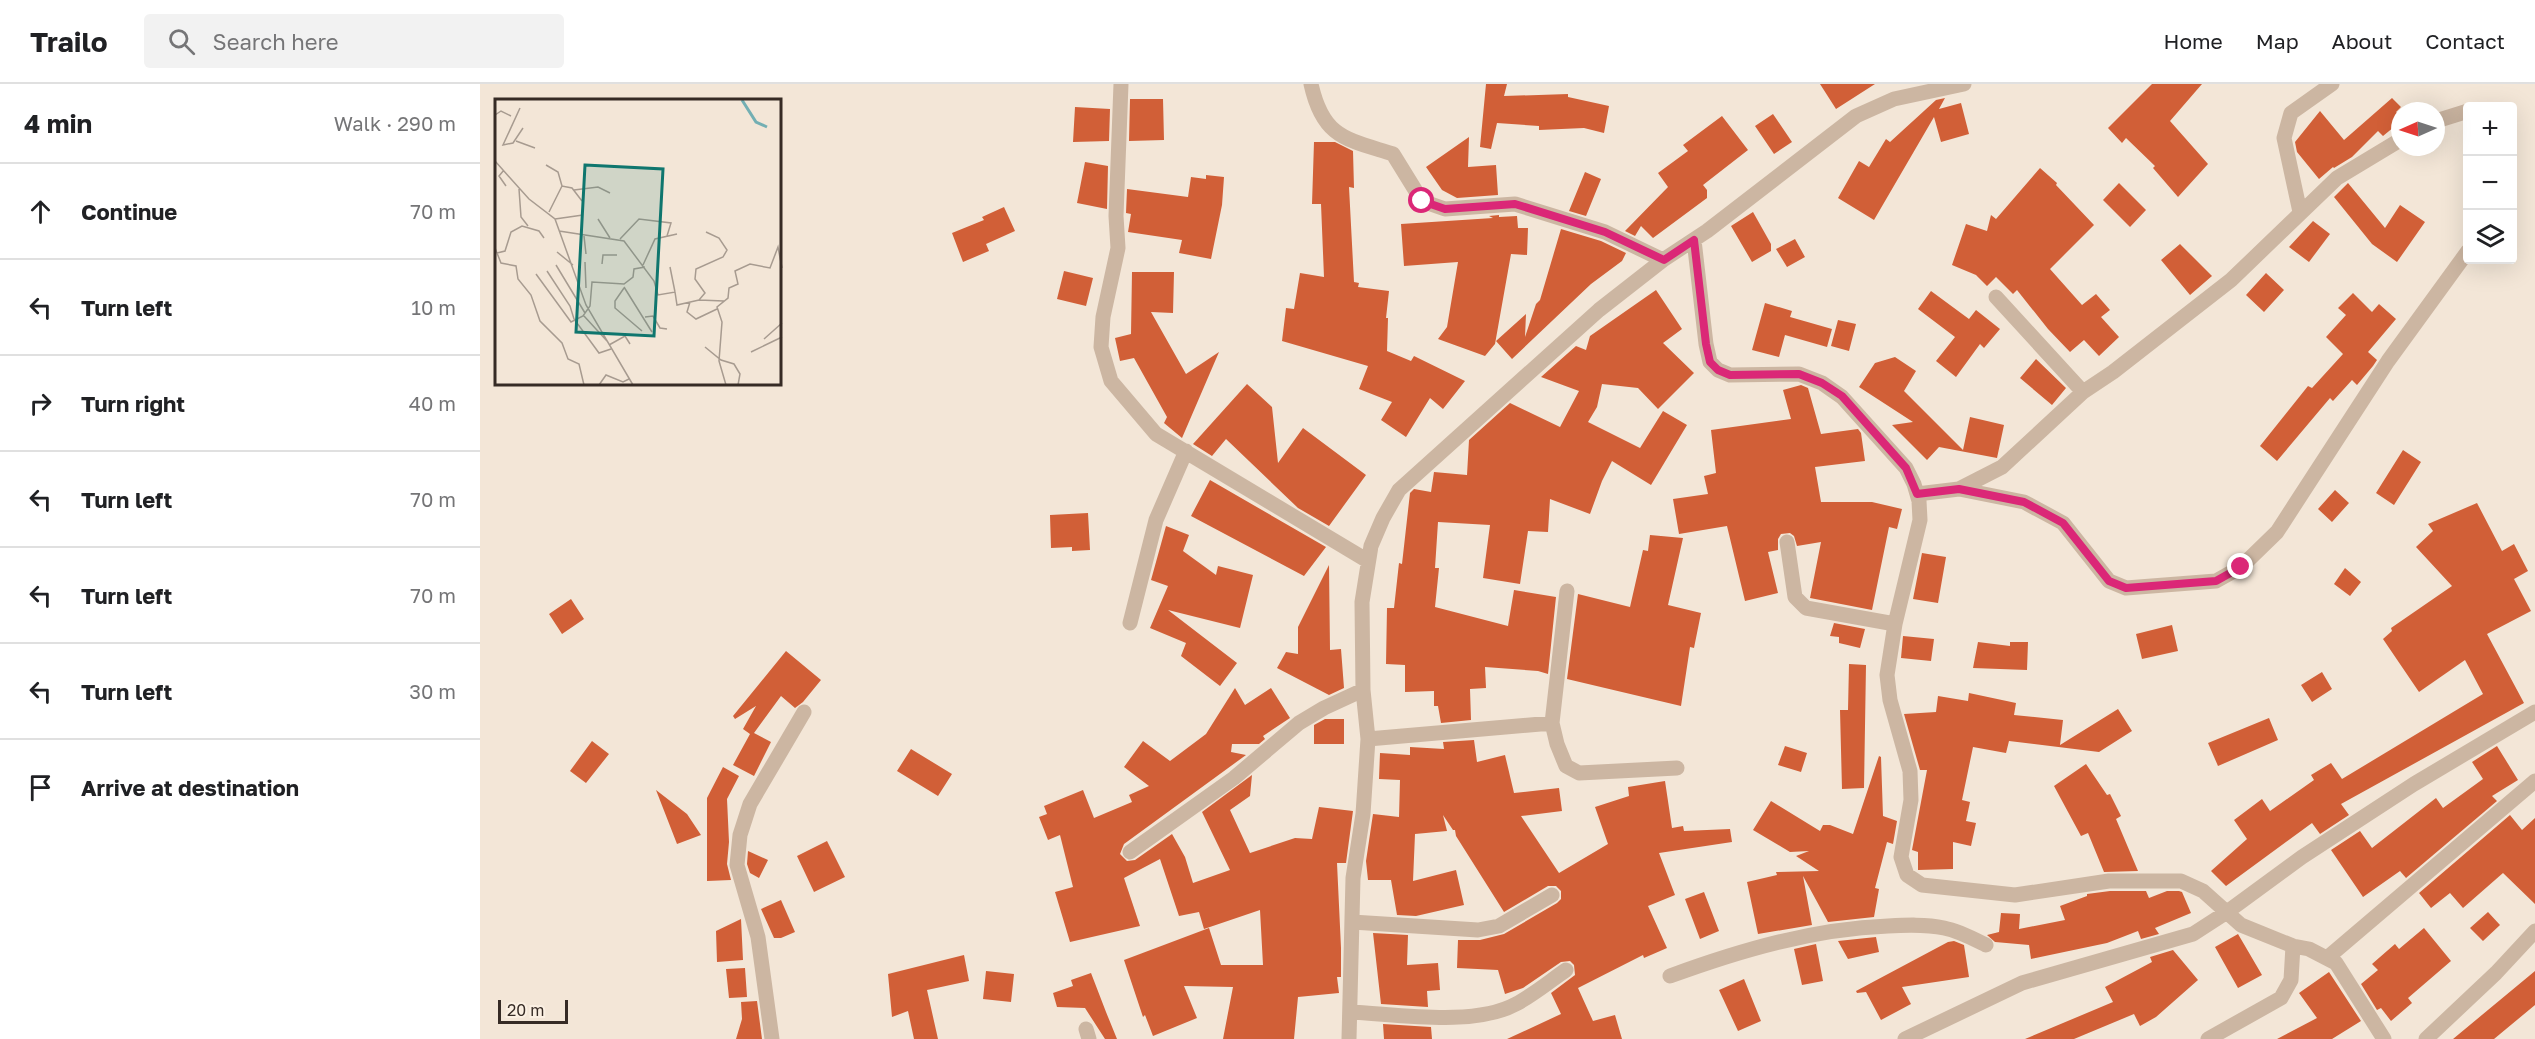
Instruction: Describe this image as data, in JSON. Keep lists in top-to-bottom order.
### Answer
{
  "scale_bar": "20 m",
  "north": "left",
  "page": {
    "header": "Trailo",
    "search": "Search here",
    "nav": [
      "Home",
      "Map",
      "About",
      "Contact"
    ],
    "heading": ["4 min", "Walk · 290 m"],
    "map_buttons": ["+", "−"],
    "list": [
      ["Continue", "70 m"],
      ["Turn left", "10 m"],
      ["Turn right", "40 m"],
      ["Turn left", "70 m"],
      ["Turn left", "70 m"],
      ["Turn left", "30 m"],
      "Arrive at destination"
    ],
    "scale": "20 m"
  }
}
